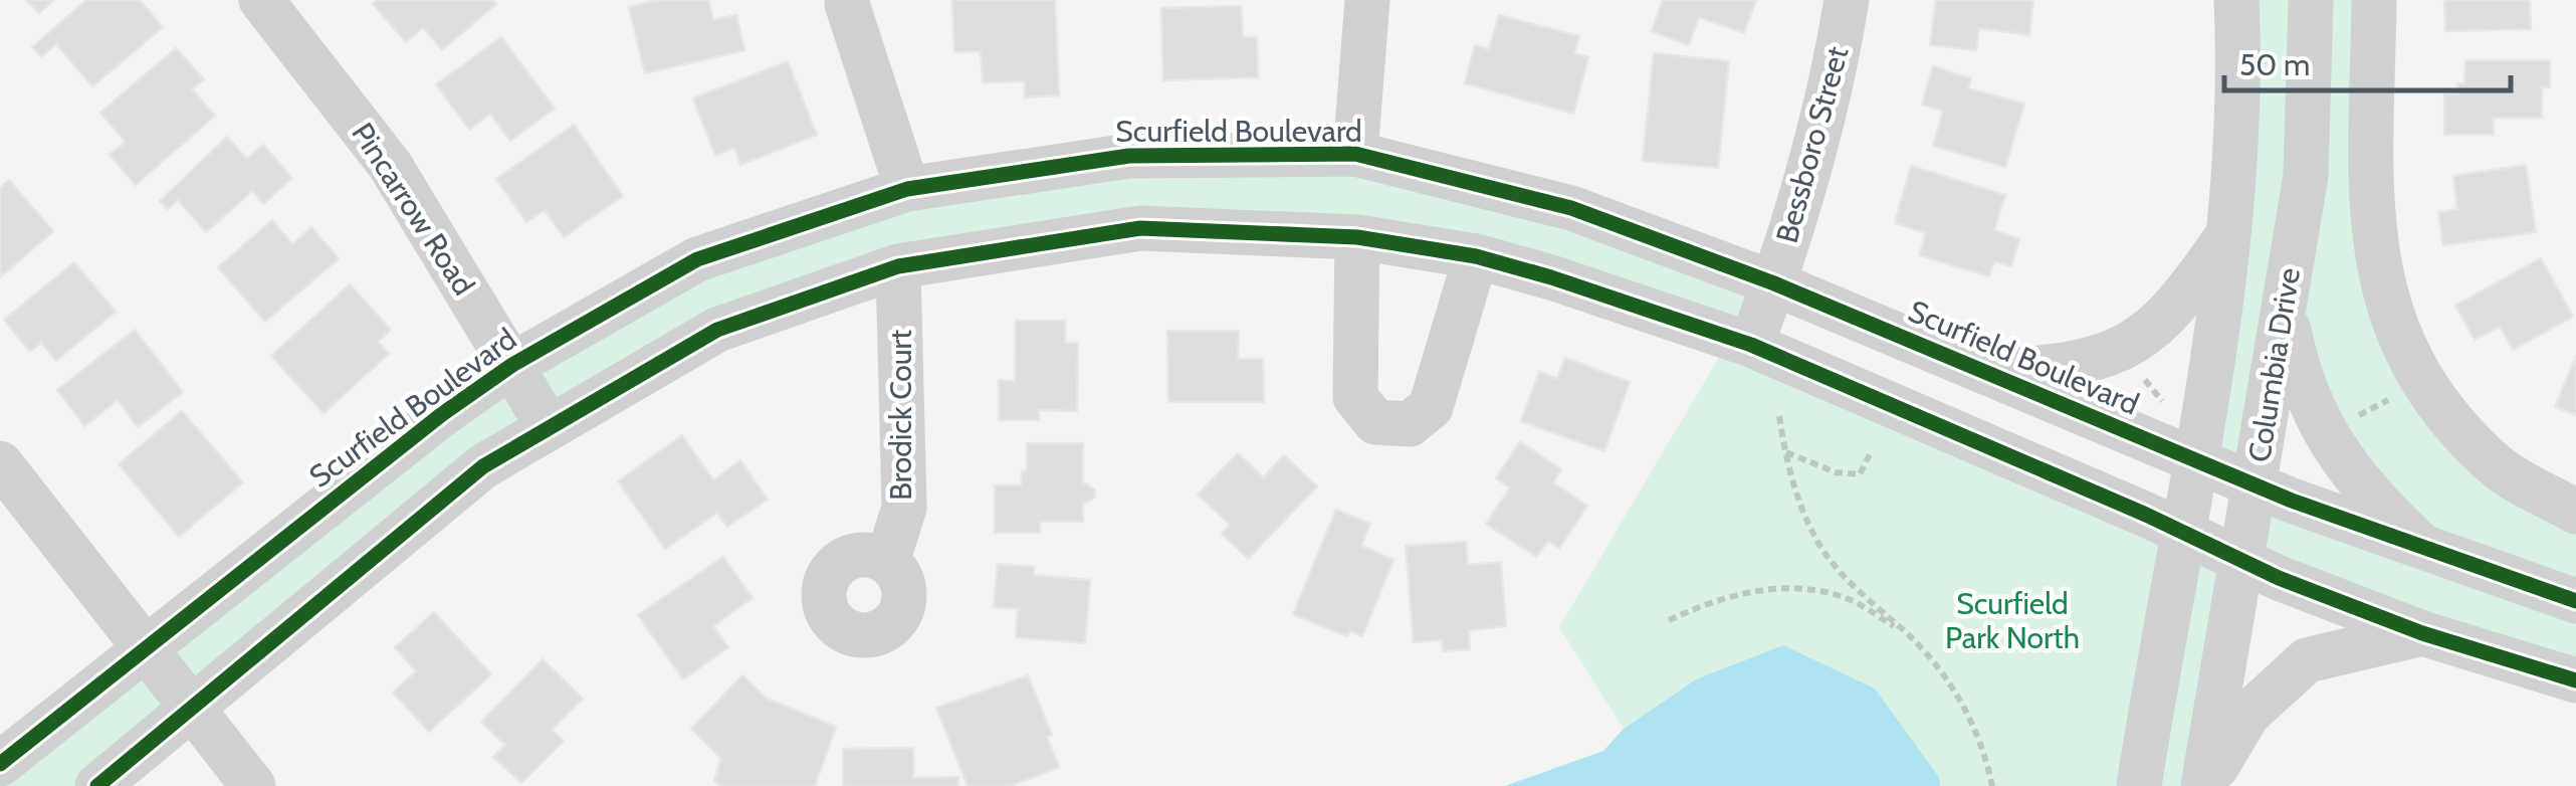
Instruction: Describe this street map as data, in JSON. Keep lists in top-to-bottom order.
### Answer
{
  "streets": {
    "street": [
      "Scurfield Boulevard",
      "Bessboro Street",
      "Pincarrow Road",
      "Columbia Drive",
      "Brodick Court"
    ]
  },
  "crossings": [
    ["Scurfield Boulevard", "Bessboro Street"],
    ["Scurfield Boulevard", "Pincarrow Road"],
    ["Scurfield Boulevard", "Columbia Drive"]
  ],
  "parks": ["Scurfield Park North"],
  "scale_bar": "50 m"
}
